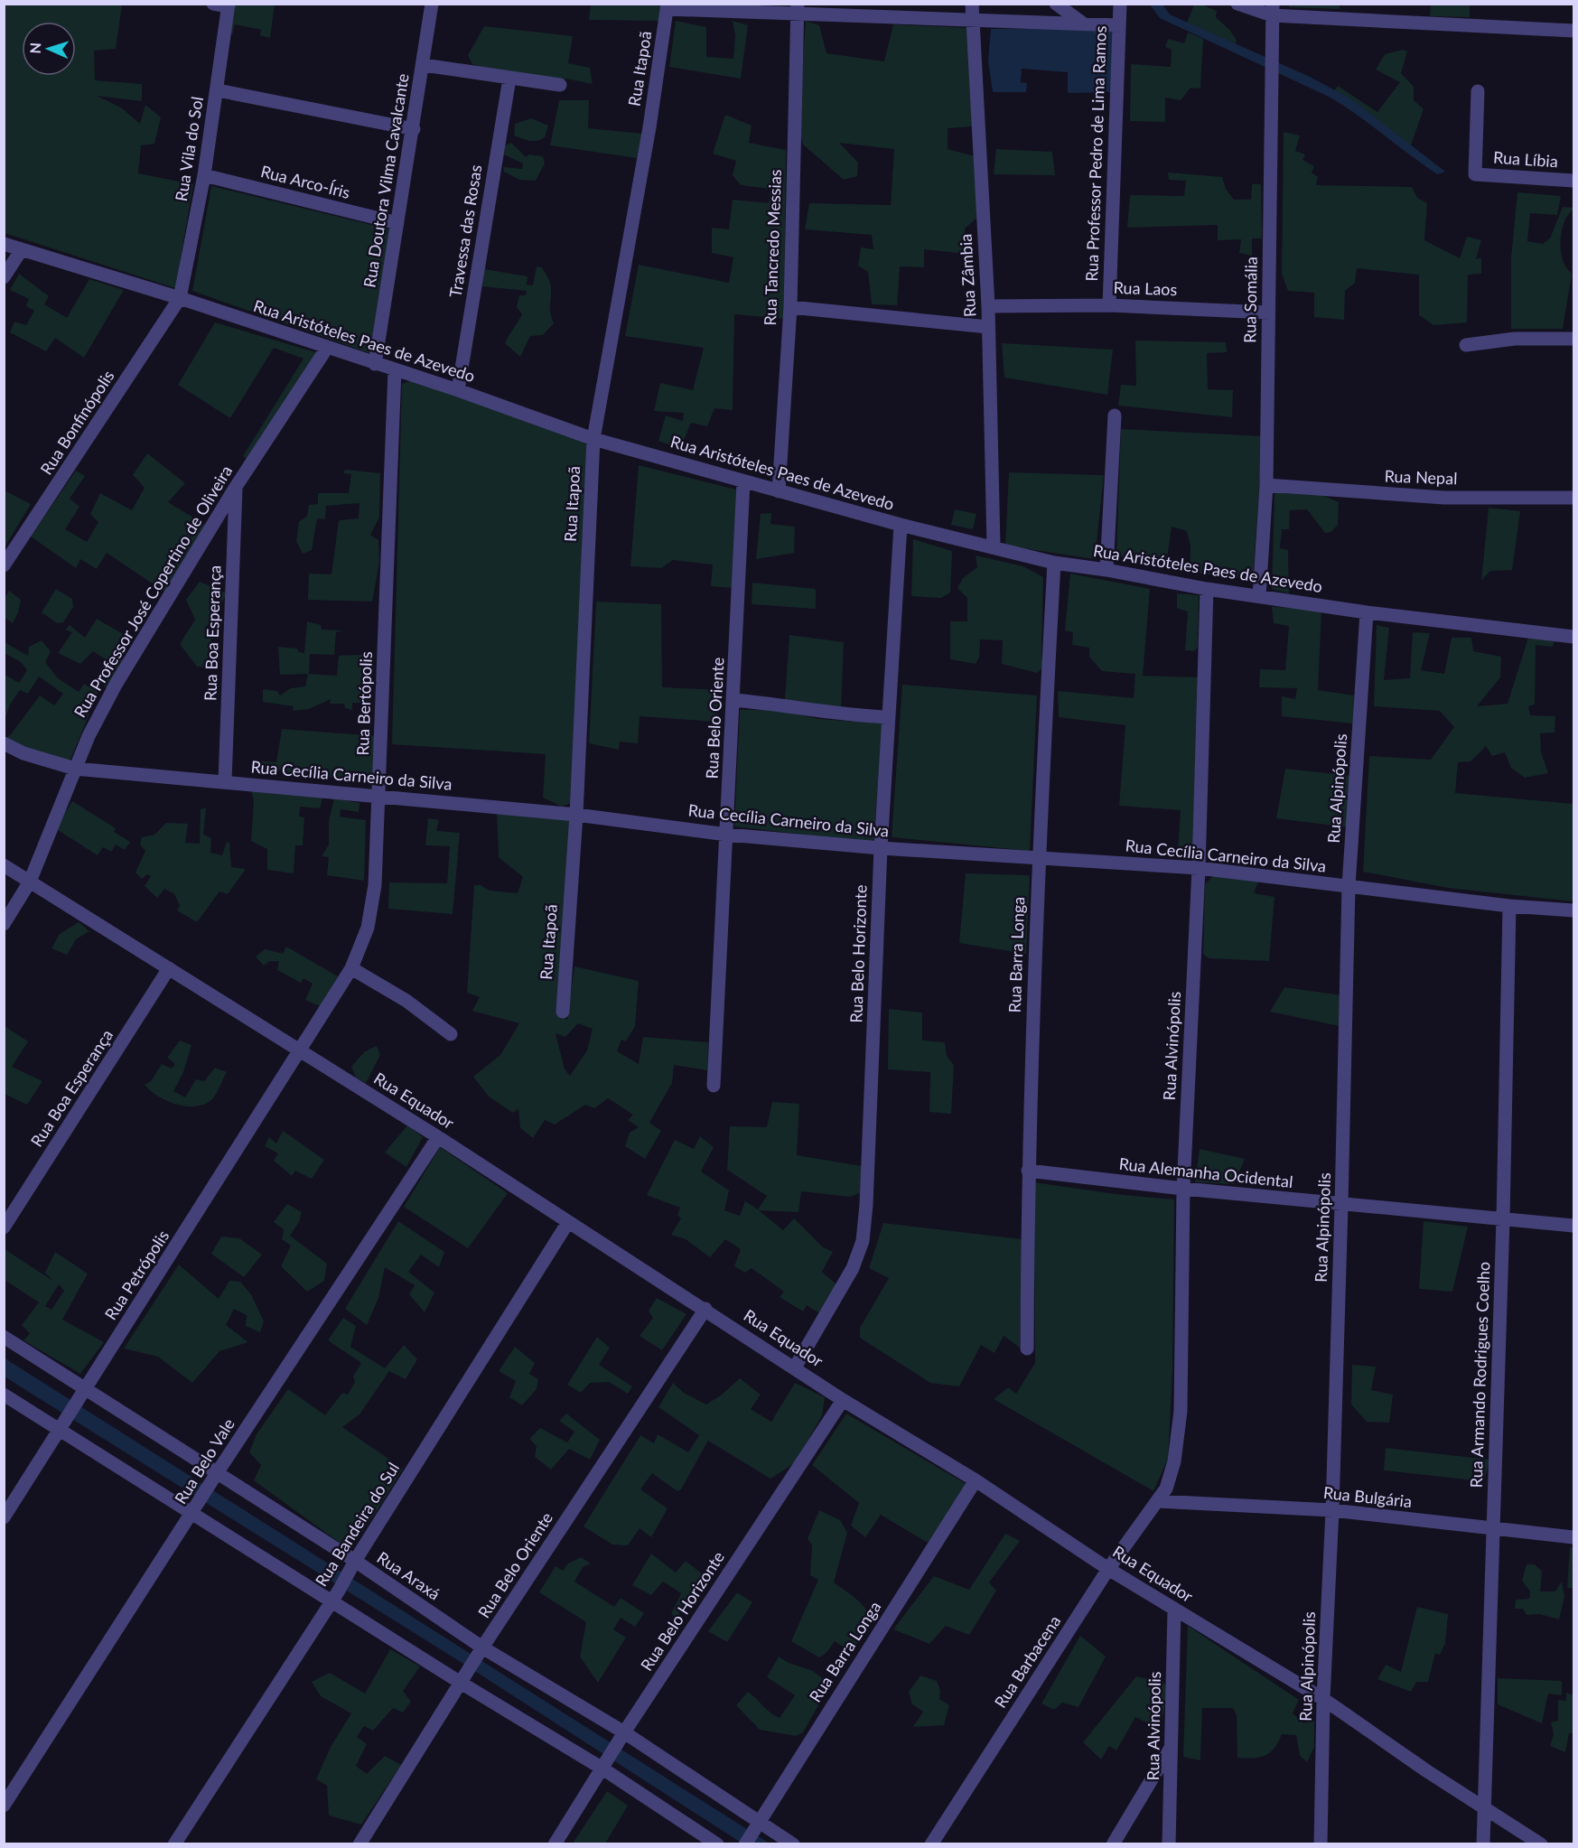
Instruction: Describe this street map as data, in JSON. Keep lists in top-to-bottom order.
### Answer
{
  "streets": {
    "street": [
      "Rua Itapoã",
      "Rua Vila do Sol",
      "Rua Professor Pedro de Lima Ramos",
      "Rua Líbia",
      "Rua Doutora Vilma Cavalcante",
      "Rua Arco-Íris",
      "Travessa das Rosas",
      "Rua Tancredo Messias",
      "Rua Zâmbia",
      "Rua Laos",
      "Rua Somália",
      "Rua Aristóteles Paes de Azevedo",
      "Rua Bonfinópolis",
      "Rua Nepal",
      "Rua Professor José Copertino de Oliveira",
      "Rua Boa Esperança",
      "Rua Bertópolis",
      "Rua Belo Oriente",
      "Rua Cecília Carneiro da Silva",
      "Rua Alpinópolis",
      "Rua Belo Horizonte",
      "Rua Barra Longa",
      "Rua Alvinópolis",
      "Rua Equador",
      "Rua Alemanha Ocidental",
      "Rua Petrópolis",
      "Rua Armando Rodrigues Coelho",
      "Rua Belo Vale",
      "Rua Bulgária",
      "Rua Bandeira do Sul",
      "Rua Araxá",
      "Rua Barbacena"
    ]
  },
  "crossings": [
    ["Rua Itapoã", "Rua Aristóteles Paes de Azevedo"],
    ["Rua Itapoã", "Rua Cecília Carneiro da Silva"],
    ["Rua Vila do Sol", "Rua Arco-Íris"],
    ["Rua Vila do Sol", "Rua Aristóteles Paes de Azevedo"],
    ["Rua Vila do Sol", "Rua Bonfinópolis"],
    ["Rua Professor Pedro de Lima Ramos", "Rua Laos"],
    ["Rua Doutora Vilma Cavalcante", "Rua Arco-Íris"],
    ["Rua Doutora Vilma Cavalcante", "Rua Aristóteles Paes de Azevedo"],
    ["Travessa das Rosas", "Rua Aristóteles Paes de Azevedo"],
    ["Rua Tancredo Messias", "Rua Aristóteles Paes de Azevedo"],
    ["Rua Zâmbia", "Rua Laos"],
    ["Rua Zâmbia", "Rua Aristóteles Paes de Azevedo"],
    ["Rua Laos", "Rua Somália"],
    ["Rua Somália", "Rua Aristóteles Paes de Azevedo"],
    ["Rua Somália", "Rua Nepal"],
    ["Rua Aristóteles Paes de Azevedo", "Rua Bonfinópolis"],
    ["Rua Aristóteles Paes de Azevedo", "Rua Professor José Copertino de Oliveira"],
    ["Rua Aristóteles Paes de Azevedo", "Rua Bertópolis"],
    ["Rua Aristóteles Paes de Azevedo", "Rua Belo Oriente"],
    ["Rua Aristóteles Paes de Azevedo", "Rua Alpinópolis"],
    ["Rua Aristóteles Paes de Azevedo", "Rua Belo Horizonte"],
    ["Rua Aristóteles Paes de Azevedo", "Rua Barra Longa"],
    ["Rua Aristóteles Paes de Azevedo", "Rua Alvinópolis"],
    ["Rua Professor José Copertino de Oliveira", "Rua Boa Esperança"],
    ["Rua Professor José Copertino de Oliveira", "Rua Cecília Carneiro da Silva"],
    ["Rua Professor José Copertino de Oliveira", "Rua Equador"],
    ["Rua Boa Esperança", "Rua Cecília Carneiro da Silva"],
    ["Rua Boa Esperança", "Rua Equador"],
    ["Rua Bertópolis", "Rua Cecília Carneiro da Silva"],
    ["Rua Bertópolis", "Rua Equador"],
    ["Rua Bertópolis", "Rua Petrópolis"],
    ["Rua Belo Oriente", "Rua Cecília Carneiro da Silva"],
    ["Rua Belo Oriente", "Rua Equador"],
    ["Rua Belo Oriente", "Rua Araxá"],
    ["Rua Cecília Carneiro da Silva", "Rua Alpinópolis"],
    ["Rua Cecília Carneiro da Silva", "Rua Belo Horizonte"],
    ["Rua Cecília Carneiro da Silva", "Rua Barra Longa"],
    ["Rua Cecília Carneiro da Silva", "Rua Alvinópolis"],
    ["Rua Cecília Carneiro da Silva", "Rua Armando Rodrigues Coelho"],
    ["Rua Alpinópolis", "Rua Equador"],
    ["Rua Alpinópolis", "Rua Alemanha Ocidental"],
    ["Rua Alpinópolis", "Rua Bulgária"],
    ["Rua Belo Horizonte", "Rua Equador"],
    ["Rua Belo Horizonte", "Rua Araxá"],
    ["Rua Barra Longa", "Rua Equador"],
    ["Rua Barra Longa", "Rua Alemanha Ocidental"],
    ["Rua Barra Longa", "Rua Araxá"],
    ["Rua Alvinópolis", "Rua Equador"],
    ["Rua Alvinópolis", "Rua Alemanha Ocidental"],
    ["Rua Alvinópolis", "Rua Bulgária"],
    ["Rua Alvinópolis", "Rua Barbacena"],
    ["Rua Equador", "Rua Petrópolis"],
    ["Rua Equador", "Rua Armando Rodrigues Coelho"],
    ["Rua Equador", "Rua Belo Vale"],
    ["Rua Equador", "Rua Bandeira do Sul"],
    ["Rua Equador", "Rua Barbacena"],
    ["Rua Alemanha Ocidental", "Rua Armando Rodrigues Coelho"],
    ["Rua Petrópolis", "Rua Araxá"],
    ["Rua Armando Rodrigues Coelho", "Rua Bulgária"],
    ["Rua Belo Vale", "Rua Araxá"],
    ["Rua Bulgária", "Rua Barbacena"],
    ["Rua Bandeira do Sul", "Rua Araxá"]
  ],
  "north": "left"
}
